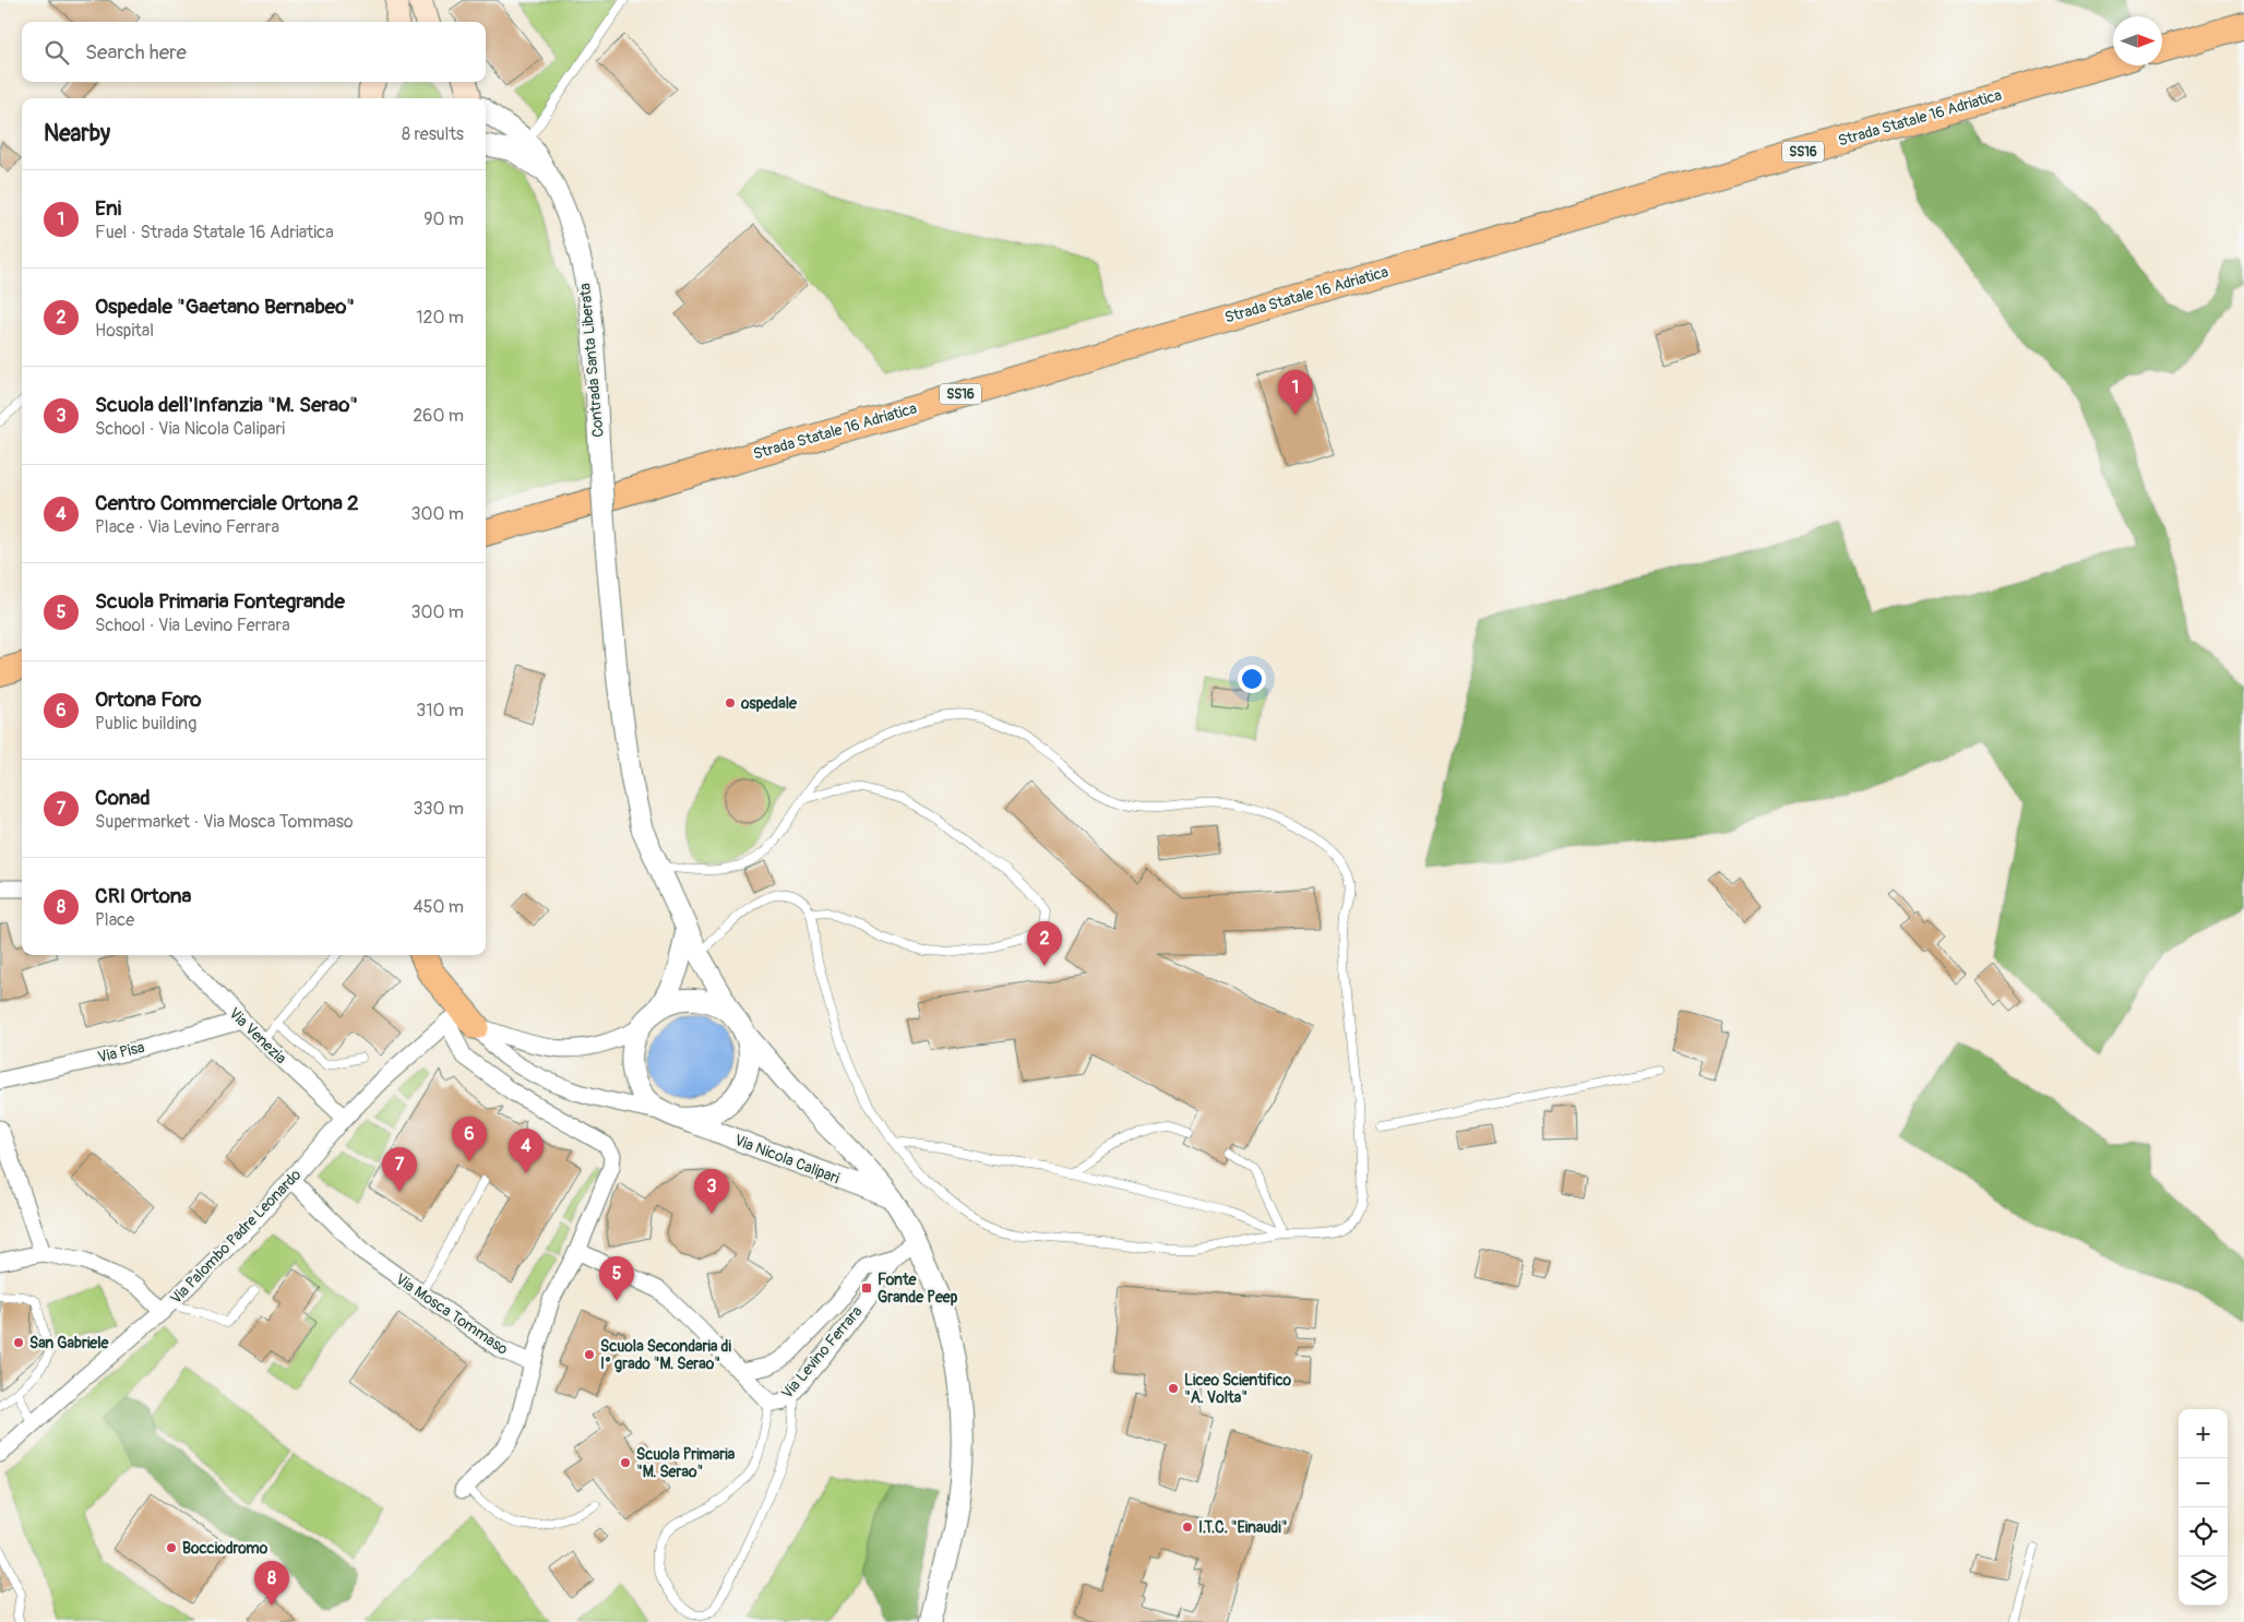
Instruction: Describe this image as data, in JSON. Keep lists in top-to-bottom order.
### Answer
{
  "streets": {
    "main road": ["Strada Statale 16 Adriatica", "SS16"],
    "street": [
      "Contrada Santa Liberata",
      "Via Venezia",
      "Via Pisa",
      "Via Nicola Calipari",
      "Via Palombo Padre Leonardo",
      "Via Mosca Tommaso",
      "Via Levino Ferrara"
    ]
  },
  "crossings": [
    ["Contrada Santa Liberata", "Via Nicola Calipari"],
    ["Via Venezia", "Via Pisa"],
    ["Via Venezia", "Via Palombo Padre Leonardo"],
    ["Via Nicola Calipari", "Via Levino Ferrara"],
    ["Via Palombo Padre Leonardo", "Via Mosca Tommaso"]
  ],
  "places": {
    "other": [
      "ospedale",
      "San Gabriele",
      "Scuola Secondaria di I° grado \"M. Serao\"",
      "Liceo Scientifico \"A. Volta\"",
      "Scuola Primaria \"M. Serao\"",
      "I.T.C. \"Einaudi\"",
      "Bocciodromo"
    ],
    "transit": ["Fonte Grande Peep"]
  },
  "north": "right",
  "page": {
    "search": "Search here",
    "heading": ["Nearby", "8 results"],
    "list": [
      {
        "mark": "1",
        "name": "Eni",
        "note": "Fuel · Strada Statale 16 Adriatica",
        "value": "90 m"
      },
      {
        "mark": "2",
        "name": "Ospedale \"Gaetano Bernabeo\"",
        "note": "Hospital",
        "value": "120 m"
      },
      {
        "mark": "3",
        "name": "Scuola dell'Infanzia \"M. Serao\"",
        "note": "School · Via Nicola Calipari",
        "value": "260 m"
      },
      {
        "mark": "4",
        "name": "Centro Commerciale Ortona 2",
        "note": "Place · Via Levino Ferrara",
        "value": "300 m"
      },
      {
        "mark": "5",
        "name": "Scuola Primaria Fontegrande",
        "note": "School · Via Levino Ferrara",
        "value": "300 m"
      },
      {
        "mark": "6",
        "name": "Ortona Foro",
        "note": "Public building",
        "value": "310 m"
      },
      {
        "mark": "7",
        "name": "Conad",
        "note": "Supermarket · Via Mosca Tommaso",
        "value": "330 m"
      },
      {
        "mark": "8",
        "name": "CRI Ortona",
        "note": "Place",
        "value": "450 m"
      }
    ],
    "pins": [
      "1",
      "2",
      "6",
      "4",
      "7",
      "3",
      "5",
      "8"
    ],
    "map_buttons": ["+", "−"]
  }
}
